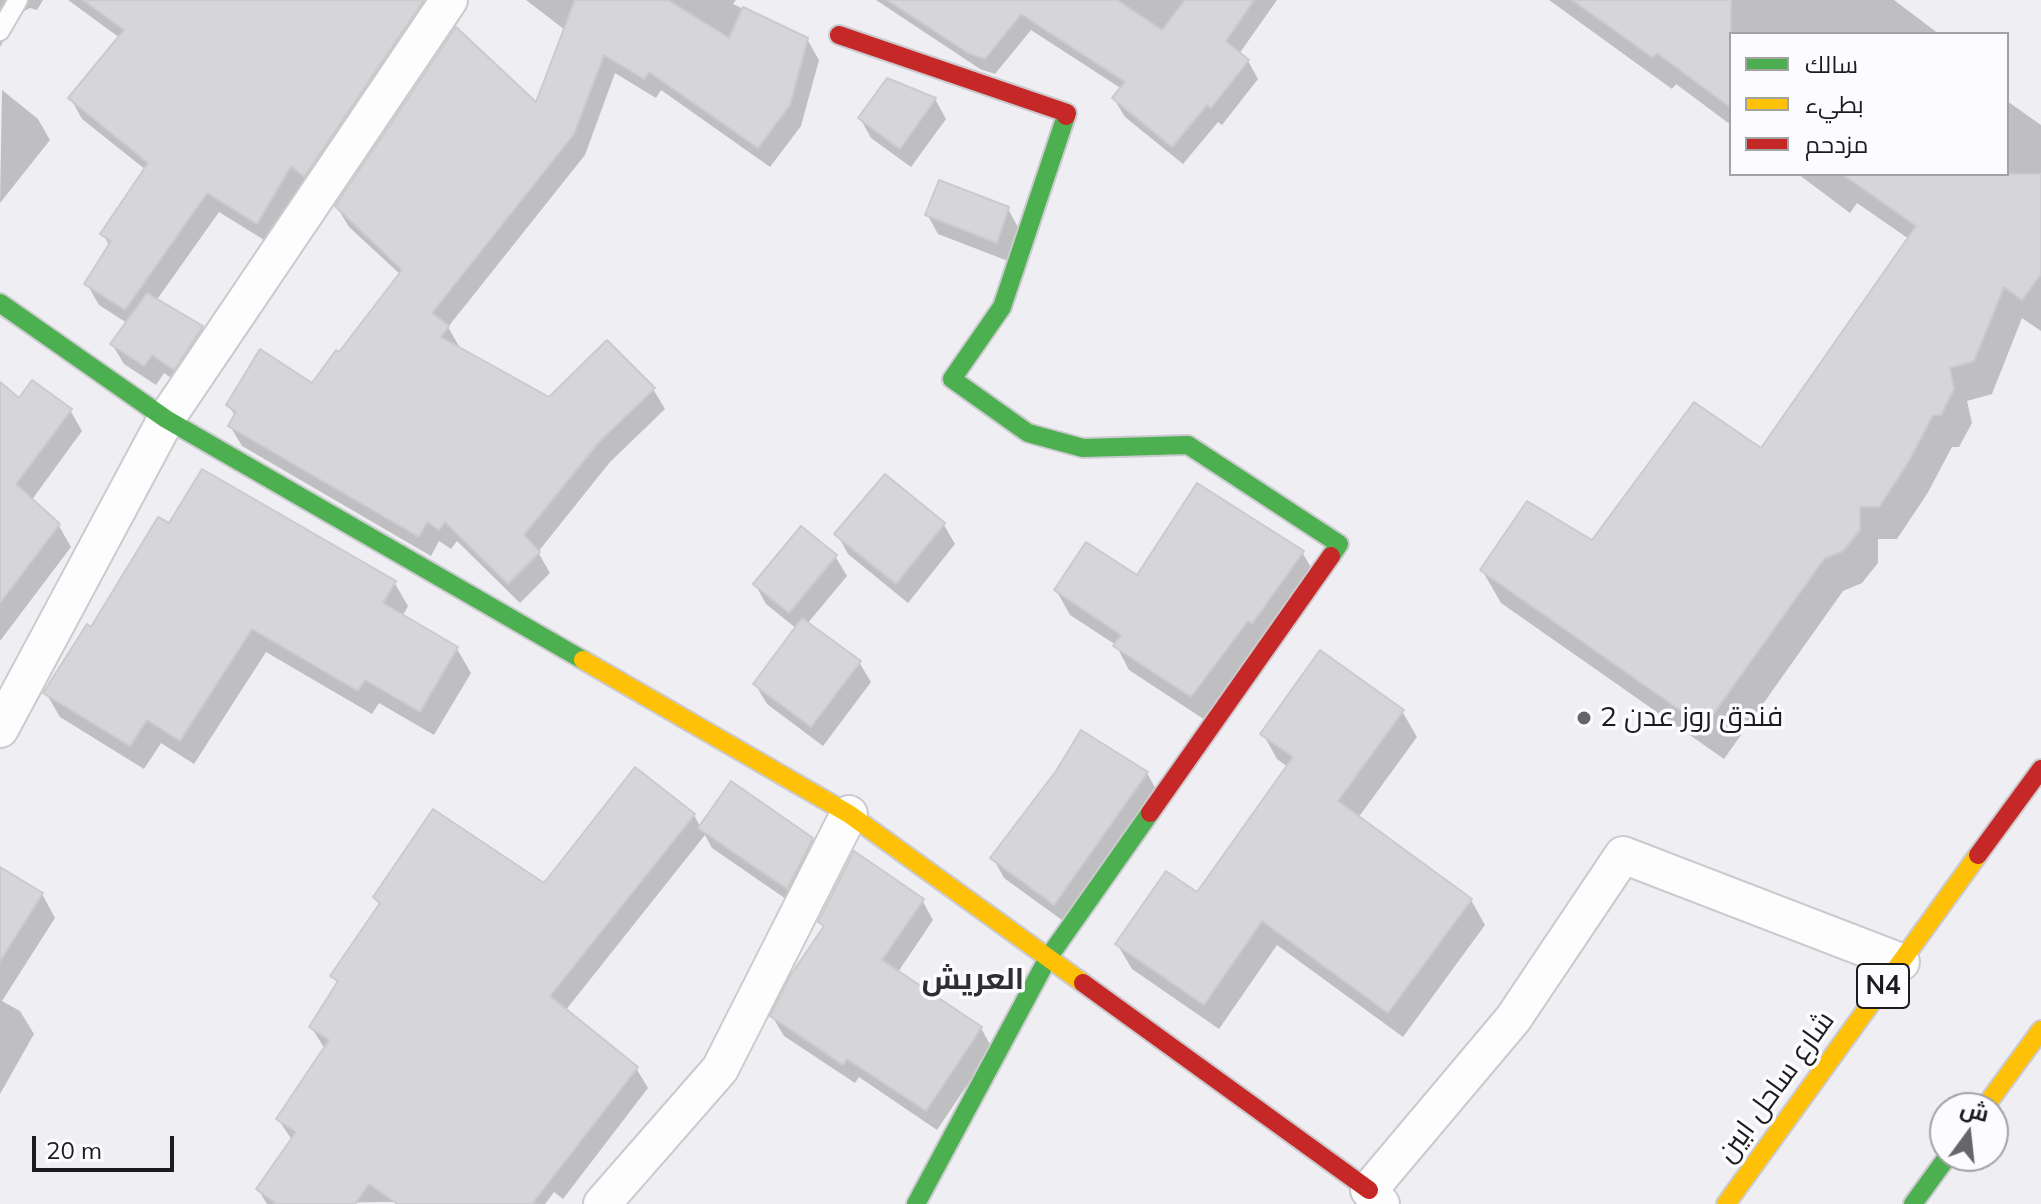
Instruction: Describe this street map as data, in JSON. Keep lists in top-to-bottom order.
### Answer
{
  "streets": {
    "main road": ["N4", "شارع ساحل ابين"]
  },
  "districts": ["العريش"],
  "places": ["فندق روز عدن 2"],
  "legend": ["سالك", "بطيء", "مزدحم"],
  "scale_bar": "20 m",
  "north": "top"
}
